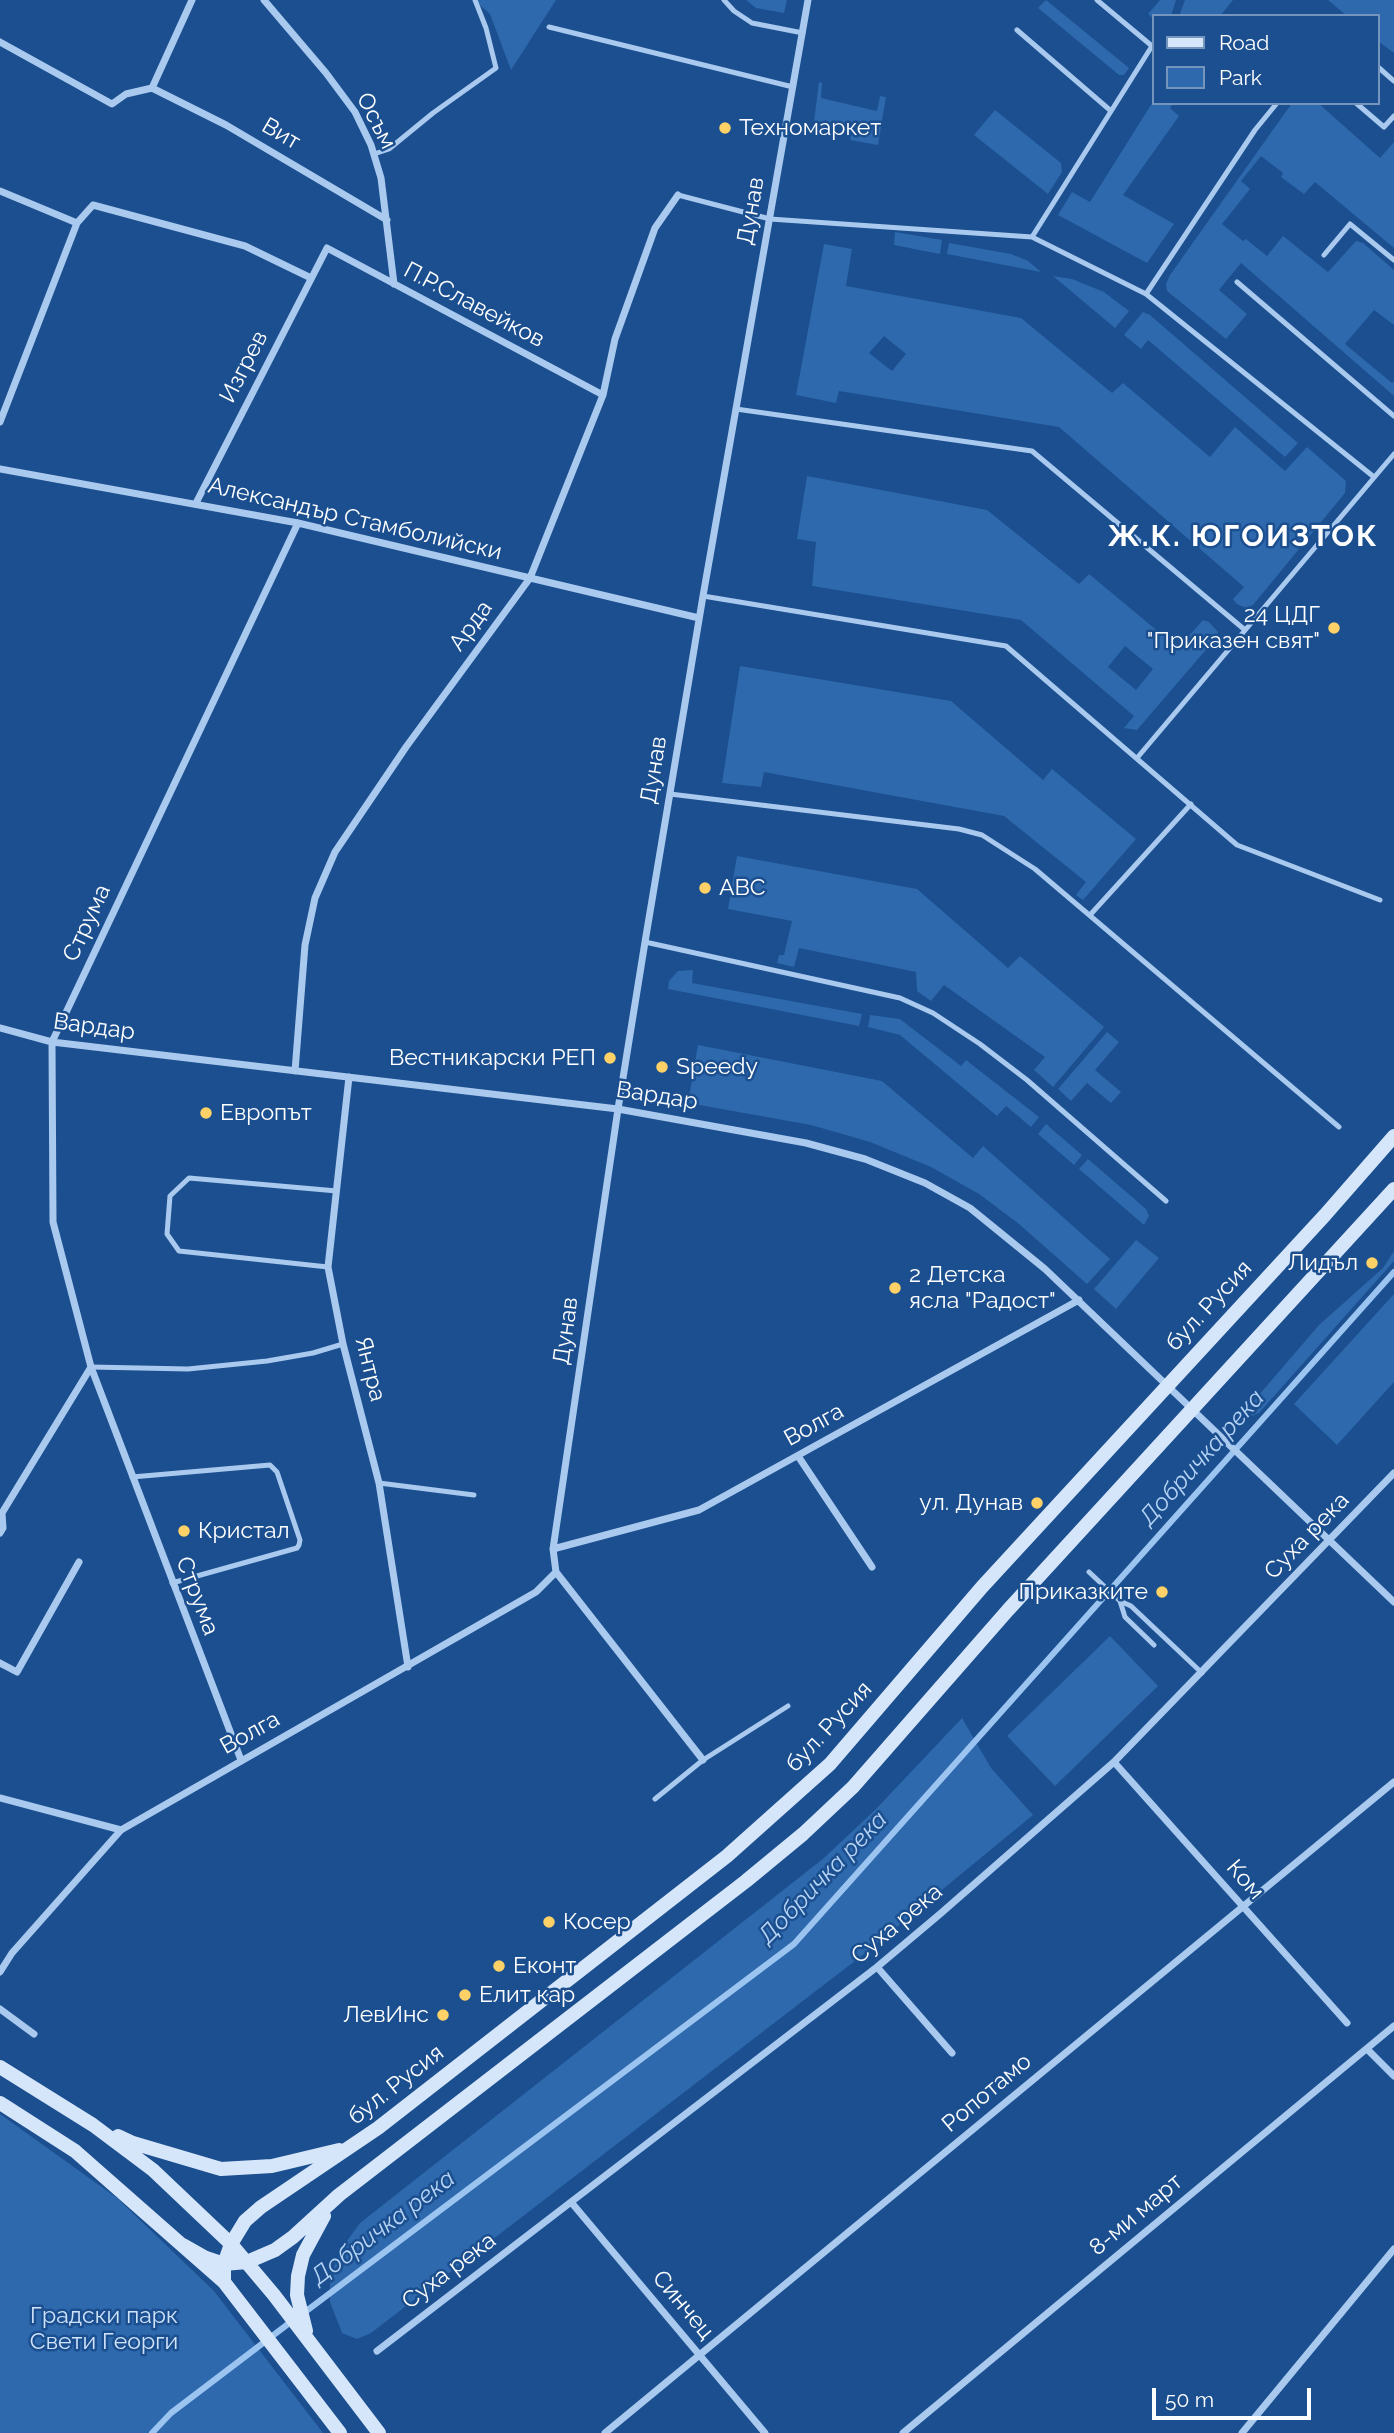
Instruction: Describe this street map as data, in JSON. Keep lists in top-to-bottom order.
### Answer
{
  "streets": {
    "main road": ["бул. Русия"],
    "street": [
      "Осъм",
      "Вит",
      "Дунав",
      "П.Р.Славейков",
      "Изгрев",
      "Александър Стамболийски",
      "Арда",
      "Струма",
      "Вардар",
      "Янтра",
      "Волга",
      "Суха река",
      "Ком",
      "Ропотамо",
      "8-ми март",
      "Синчец"
    ]
  },
  "crossings": [
    ["Осъм", "Вит"],
    ["Осъм", "П.Р.Славейков"],
    ["Дунав", "Александър Стамболийски"],
    ["Дунав", "Вардар"],
    ["Дунав", "Волга"],
    ["П.Р.Славейков", "Изгрев"],
    ["П.Р.Славейков", "Арда"],
    ["Изгрев", "Александър Стамболийски"],
    ["Александър Стамболийски", "Арда"],
    ["Александър Стамболийски", "Струма"],
    ["Арда", "Вардар"],
    ["Струма", "Вардар"],
    ["Струма", "Волга"],
    ["Вардар", "бул. Русия"],
    ["Вардар", "Янтра"],
    ["Вардар", "Волга"],
    ["Вардар", "Суха река"],
    ["Янтра", "Волга"],
    ["Суха река", "Ком"],
    ["Суха река", "Синчец"],
    ["Ком", "Ропотамо"],
    ["Ропотамо", "Синчец"]
  ],
  "districts": ["Ж.К. ЮГОИЗТОК"],
  "water": ["Добричка река"],
  "parks": ["Градски парк Свети Георги"],
  "places": [
    "Техномаркет",
    "24 ЦДГ \"Приказен свят\"",
    "ABC",
    "Вестникарски РЕП",
    "Speedy",
    "Европът",
    "Лидъл",
    "2 Детска ясла \"Радост\"",
    "ул. Дунав",
    "Кристал",
    "Приказките",
    "Косер",
    "Еконт",
    "Елит кар",
    "ЛевИнс"
  ],
  "legend": ["Road", "Park"],
  "scale_bar": "50 m"
}
